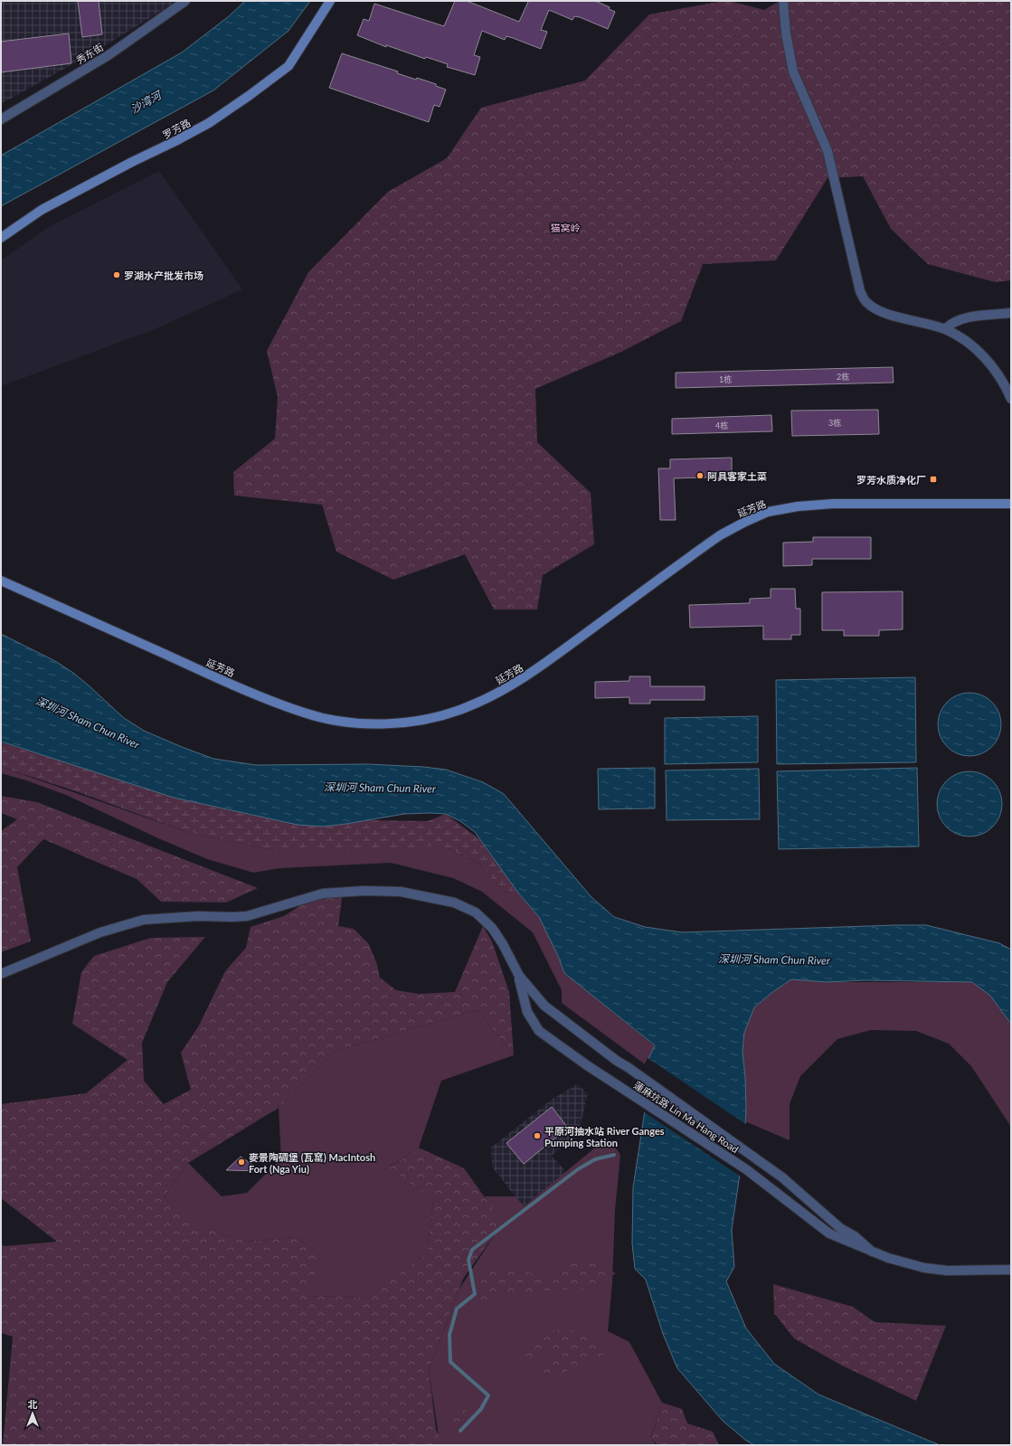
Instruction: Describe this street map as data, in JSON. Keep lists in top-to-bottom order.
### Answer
{
  "streets": {
    "main road": ["罗芳路", "延芳路"],
    "street": ["秀东街", "蓮麻坑路 Lin Ma Hang Road"]
  },
  "water": ["沙湾河", "深圳河 Sham Chun River"],
  "parks": ["猫窝岭"],
  "places": {
    "other": [
      "罗湖水产批发市场",
      "阿具客家土菜",
      "平原河抽水站 River Ganges Pumping Station",
      "麥景陶碉堡 (瓦窰) MacIntosh Fort (Nga Yiu)"
    ],
    "transit": ["罗芳水质净化厂"]
  },
  "house_numbers": [
    "2栋",
    "1栋",
    "3栋",
    "4栋"
  ],
  "north": "top"
}
